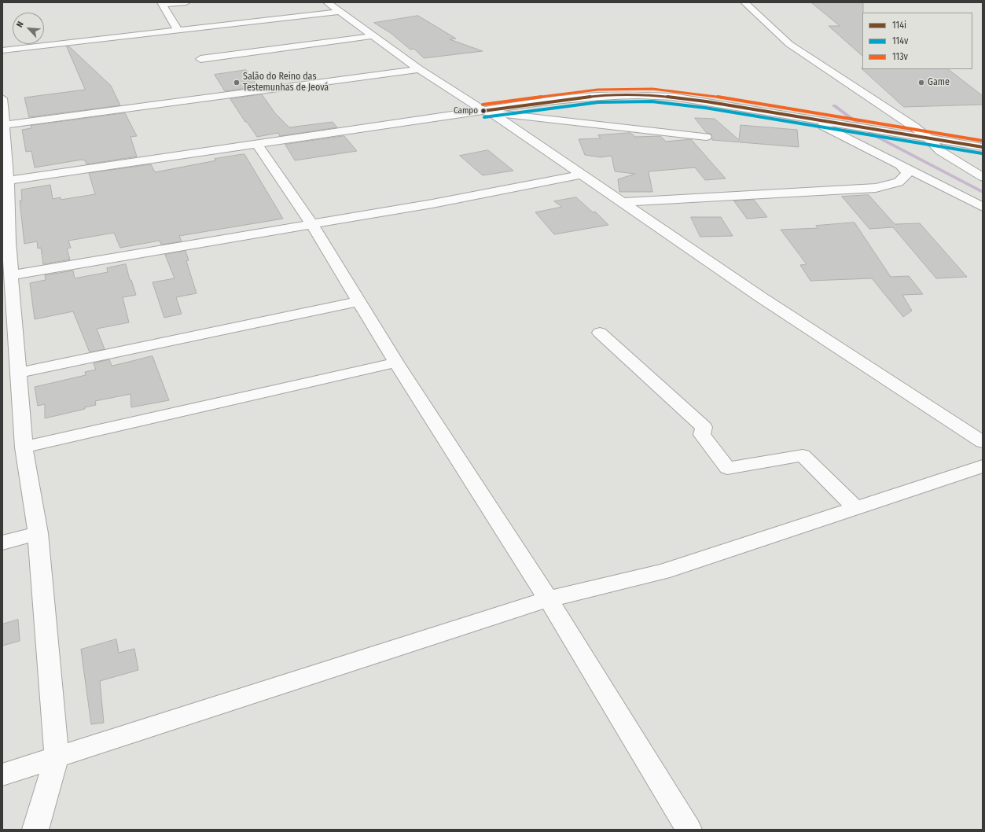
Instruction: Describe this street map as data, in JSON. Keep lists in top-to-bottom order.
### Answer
{
  "places": ["Salão do Reino das Testemunhas de Jeová", "Game", "Campo"],
  "lines": ["transit line 113v", "transit line 114i", "transit line 114v"],
  "legend": ["114i", "114v", "113v"],
  "north": "top left"
}
